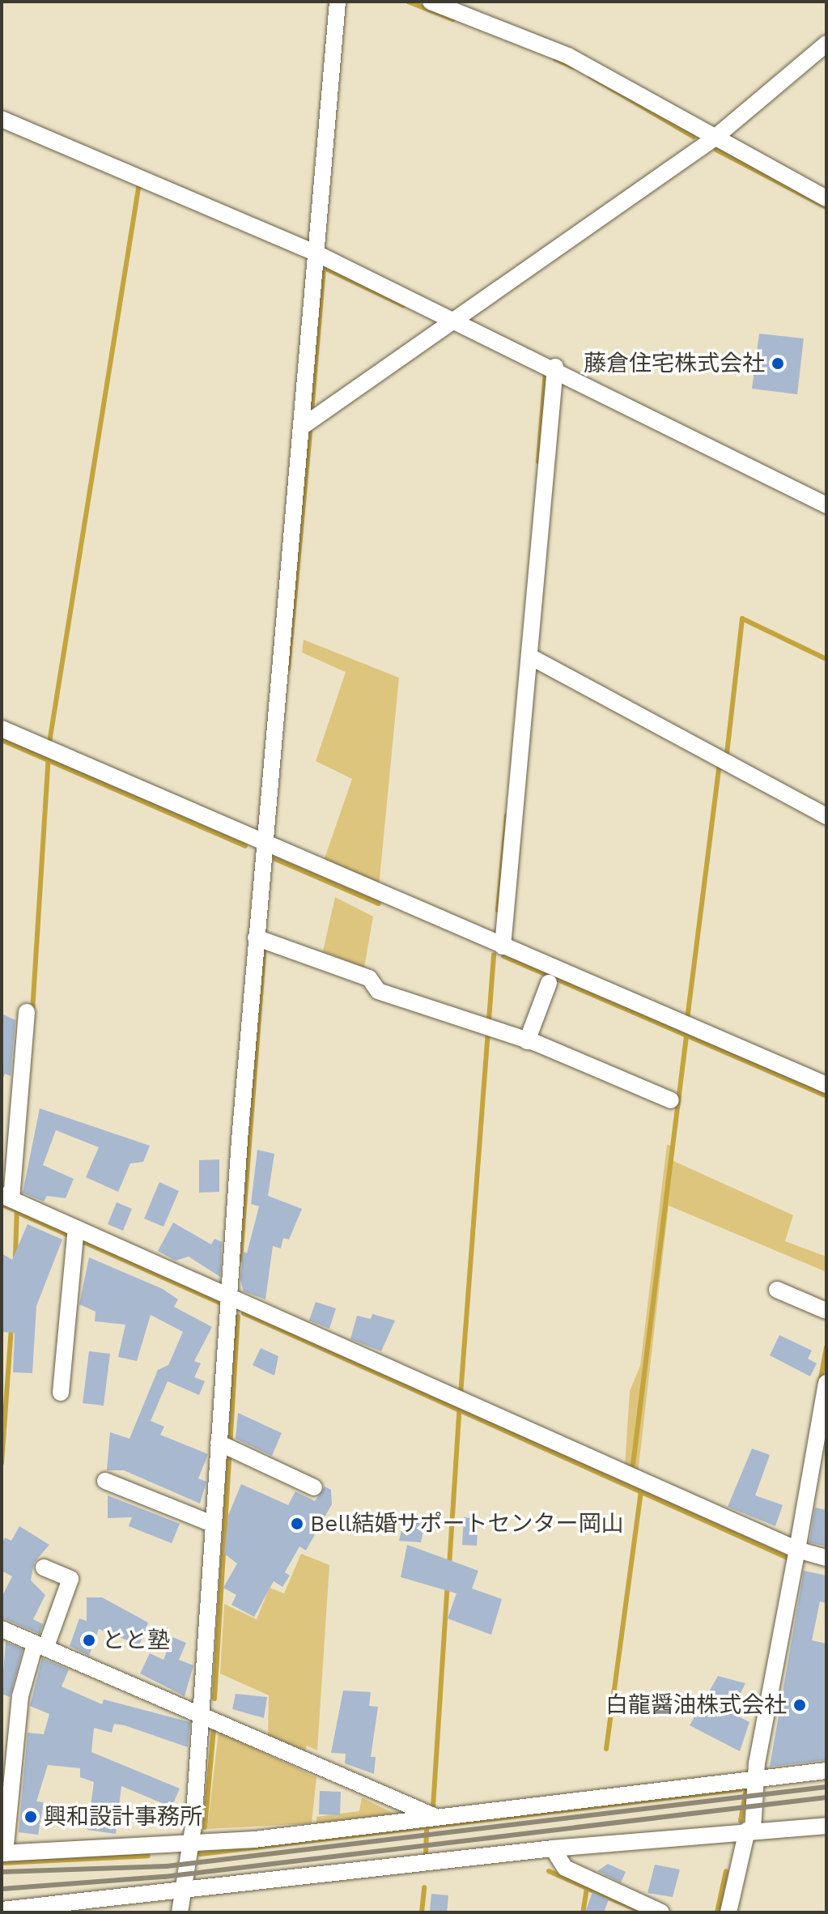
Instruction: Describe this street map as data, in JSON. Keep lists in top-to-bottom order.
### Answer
{
  "places": [
    "藤倉住宅株式会社",
    "Bell結婚サポートセンター岡山",
    "とと塾",
    "白龍醤油株式会社",
    "興和設計事務所"
  ]
}
